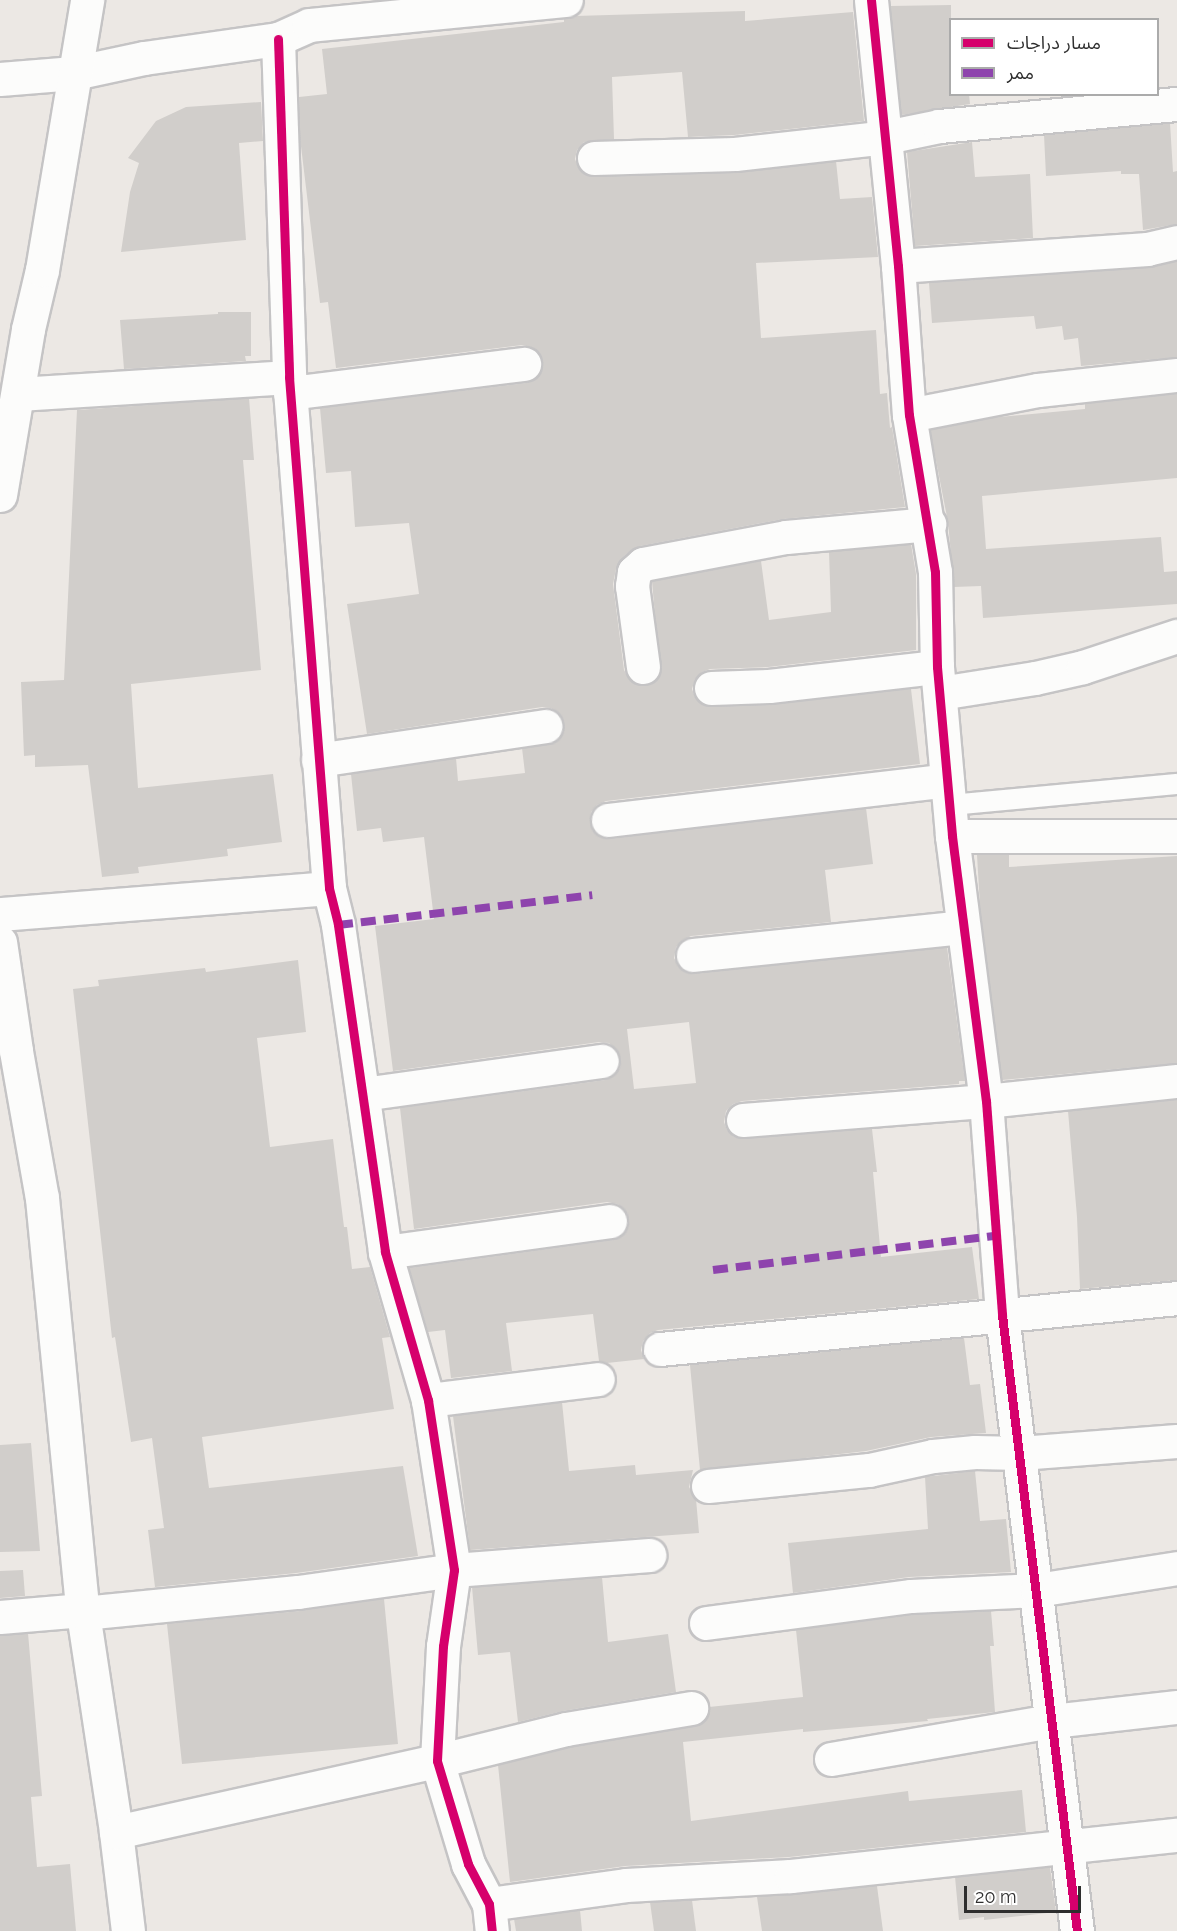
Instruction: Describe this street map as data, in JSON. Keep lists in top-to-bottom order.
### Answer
{
  "legend": ["مسار دراجات", "ممر"],
  "scale_bar": "20 m"
}
